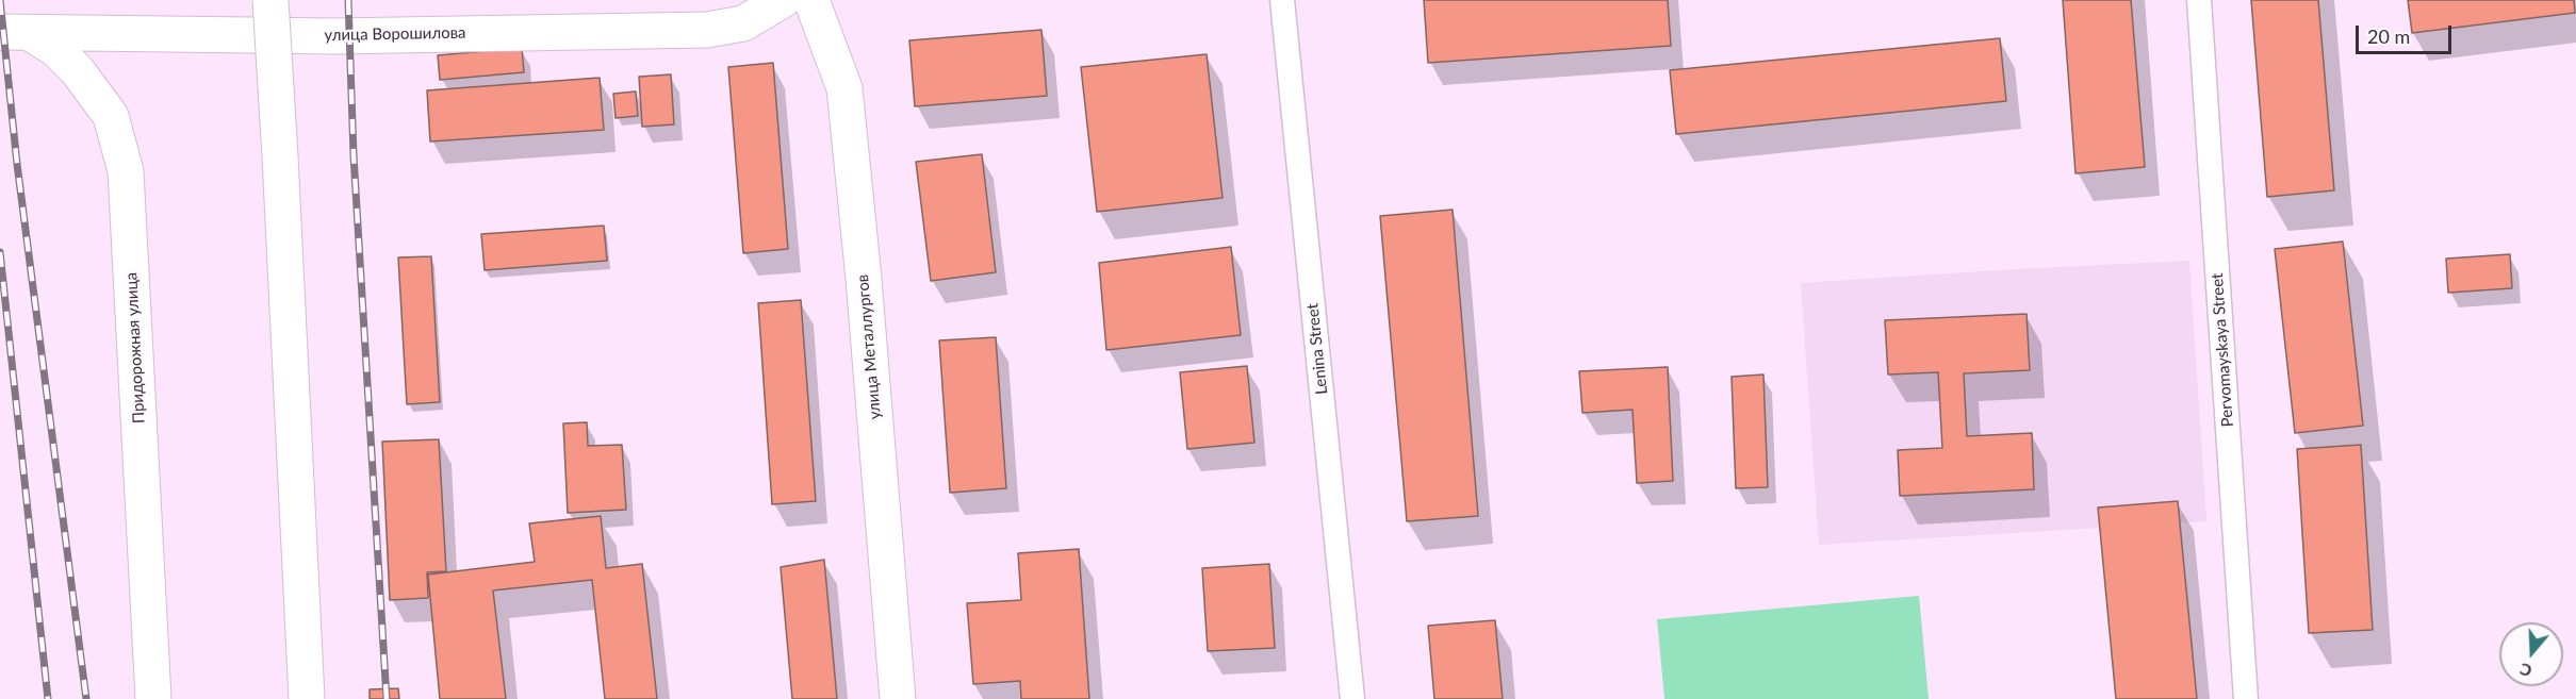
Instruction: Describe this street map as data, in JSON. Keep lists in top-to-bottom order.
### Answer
{
  "streets": {
    "main road": ["улица Ворошилова", "улица Металлургов", "Придорожная улица"],
    "street": ["Lenina Street", "Pervomayskaya Street"]
  },
  "crossings": [
    ["улица Ворошилова", "Придорожная улица"]
  ],
  "scale_bar": "20 m",
  "north": "bottom"
}
